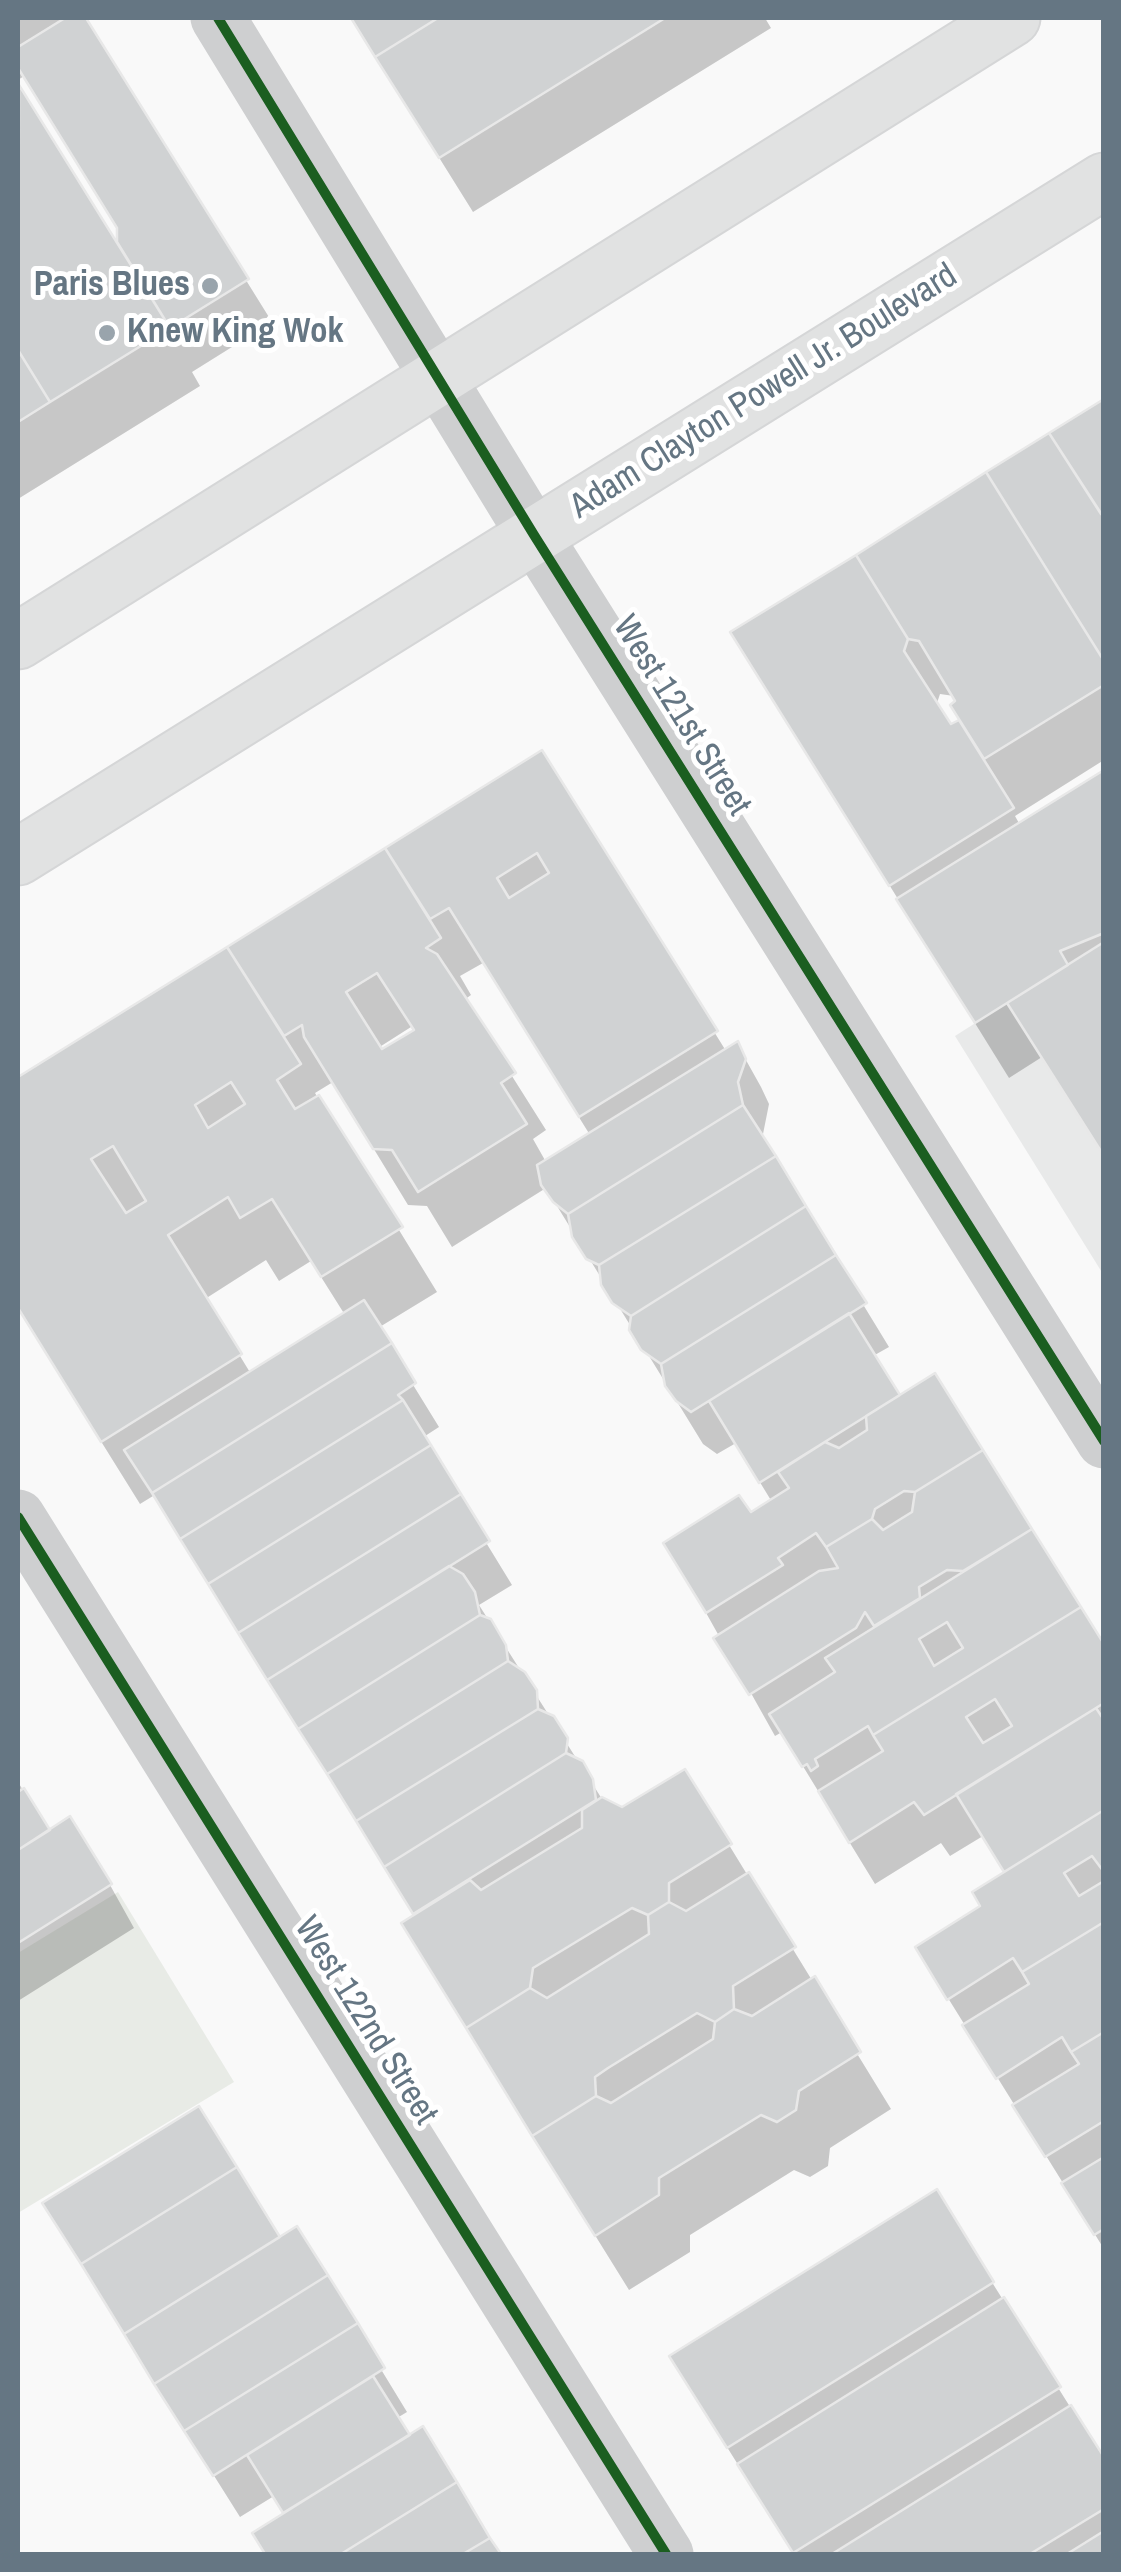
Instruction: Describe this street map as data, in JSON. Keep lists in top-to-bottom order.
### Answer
{
  "streets": {
    "main road": ["Adam Clayton Powell Jr. Boulevard"],
    "street": ["West 121st Street", "West 122nd Street"]
  },
  "crossings": [
    ["Adam Clayton Powell Jr. Boulevard", "West 121st Street"]
  ],
  "places": ["Paris Blues", "Knew King Wok"]
}
